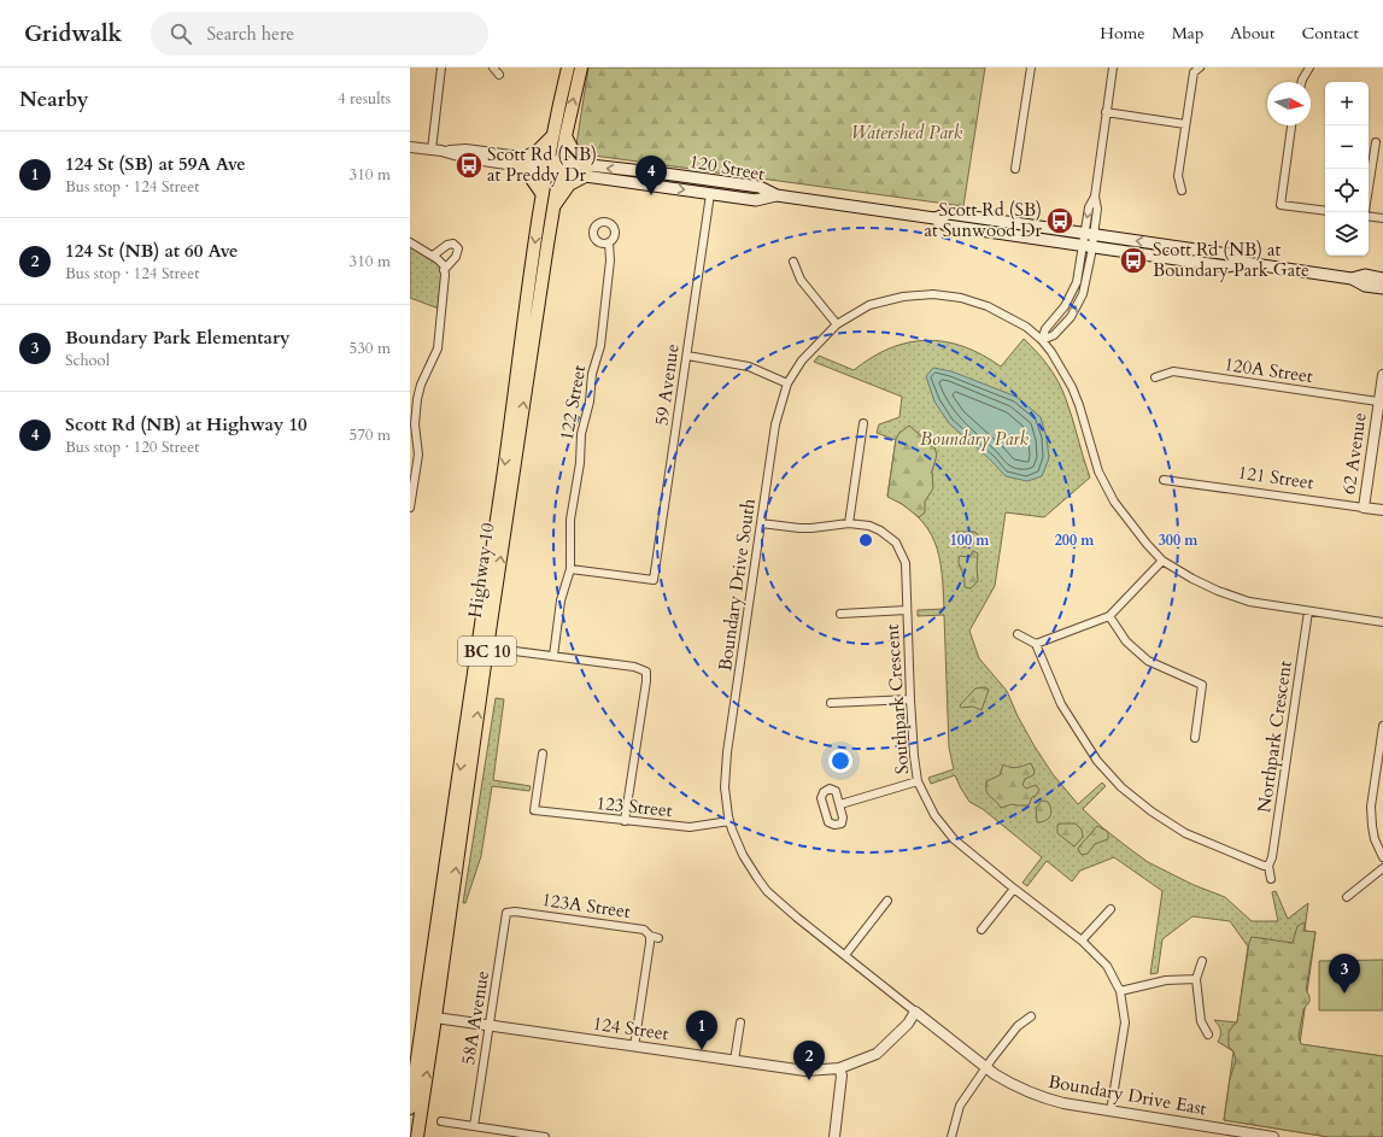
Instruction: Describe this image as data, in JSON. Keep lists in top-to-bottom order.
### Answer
{
  "streets": {
    "highway": ["Highway 10", "BC 10"],
    "main road": ["120 Street"],
    "street": [
      "120A Street",
      "59 Avenue",
      "122 Street",
      "62 Avenue",
      "121 Street",
      "Boundary Drive South",
      "Southpark Crescent",
      "Northpark Crescent",
      "123 Street",
      "123A Street",
      "58A Avenue",
      "124 Street",
      "Boundary Drive East"
    ]
  },
  "crossings": [
    ["120 Street", "59 Avenue"],
    ["120 Street", "Highway 10"],
    ["120A Street", "62 Avenue"],
    ["59 Avenue", "122 Street"],
    ["62 Avenue", "121 Street"],
    ["Highway 10", "124 Street"],
    ["Boundary Drive South", "Southpark Crescent"],
    ["Boundary Drive South", "Northpark Crescent"],
    ["Boundary Drive South", "123 Street"],
    ["Boundary Drive South", "124 Street"],
    ["Boundary Drive South", "Boundary Drive East"],
    ["Southpark Crescent", "Boundary Drive East"],
    ["123A Street", "58A Avenue"],
    ["58A Avenue", "124 Street"],
    ["124 Street", "Boundary Drive East"]
  ],
  "parks": ["Watershed Park", "Boundary Park"],
  "places": {
    "bus stop": ["Scott Rd (NB) at Preddy Dr", "Scott Rd (SB) at Sunwood Dr", "Scott Rd (NB) at Boundary Park Gate"]
  },
  "north": "right",
  "page": {
    "header": "Gridwalk",
    "search": "Search here",
    "nav": [
      "Home",
      "Map",
      "About",
      "Contact"
    ],
    "heading": ["Nearby", "4 results"],
    "map_buttons": ["+", "−"],
    "list": [
      {
        "mark": "1",
        "name": "124 St (SB) at 59A Ave",
        "note": "Bus stop · 124 Street",
        "value": "310 m"
      },
      {
        "mark": "2",
        "name": "124 St (NB) at 60 Ave",
        "note": "Bus stop · 124 Street",
        "value": "310 m"
      },
      {
        "mark": "3",
        "name": "Boundary Park Elementary",
        "note": "School",
        "value": "530 m"
      },
      {
        "mark": "4",
        "name": "Scott Rd (NB) at Highway 10",
        "note": "Bus stop · 120 Street",
        "value": "570 m"
      }
    ],
    "pins": [
      "4",
      "3",
      "1",
      "2"
    ]
  },
  "rings": ["100 m", "200 m", "300 m"]
}
